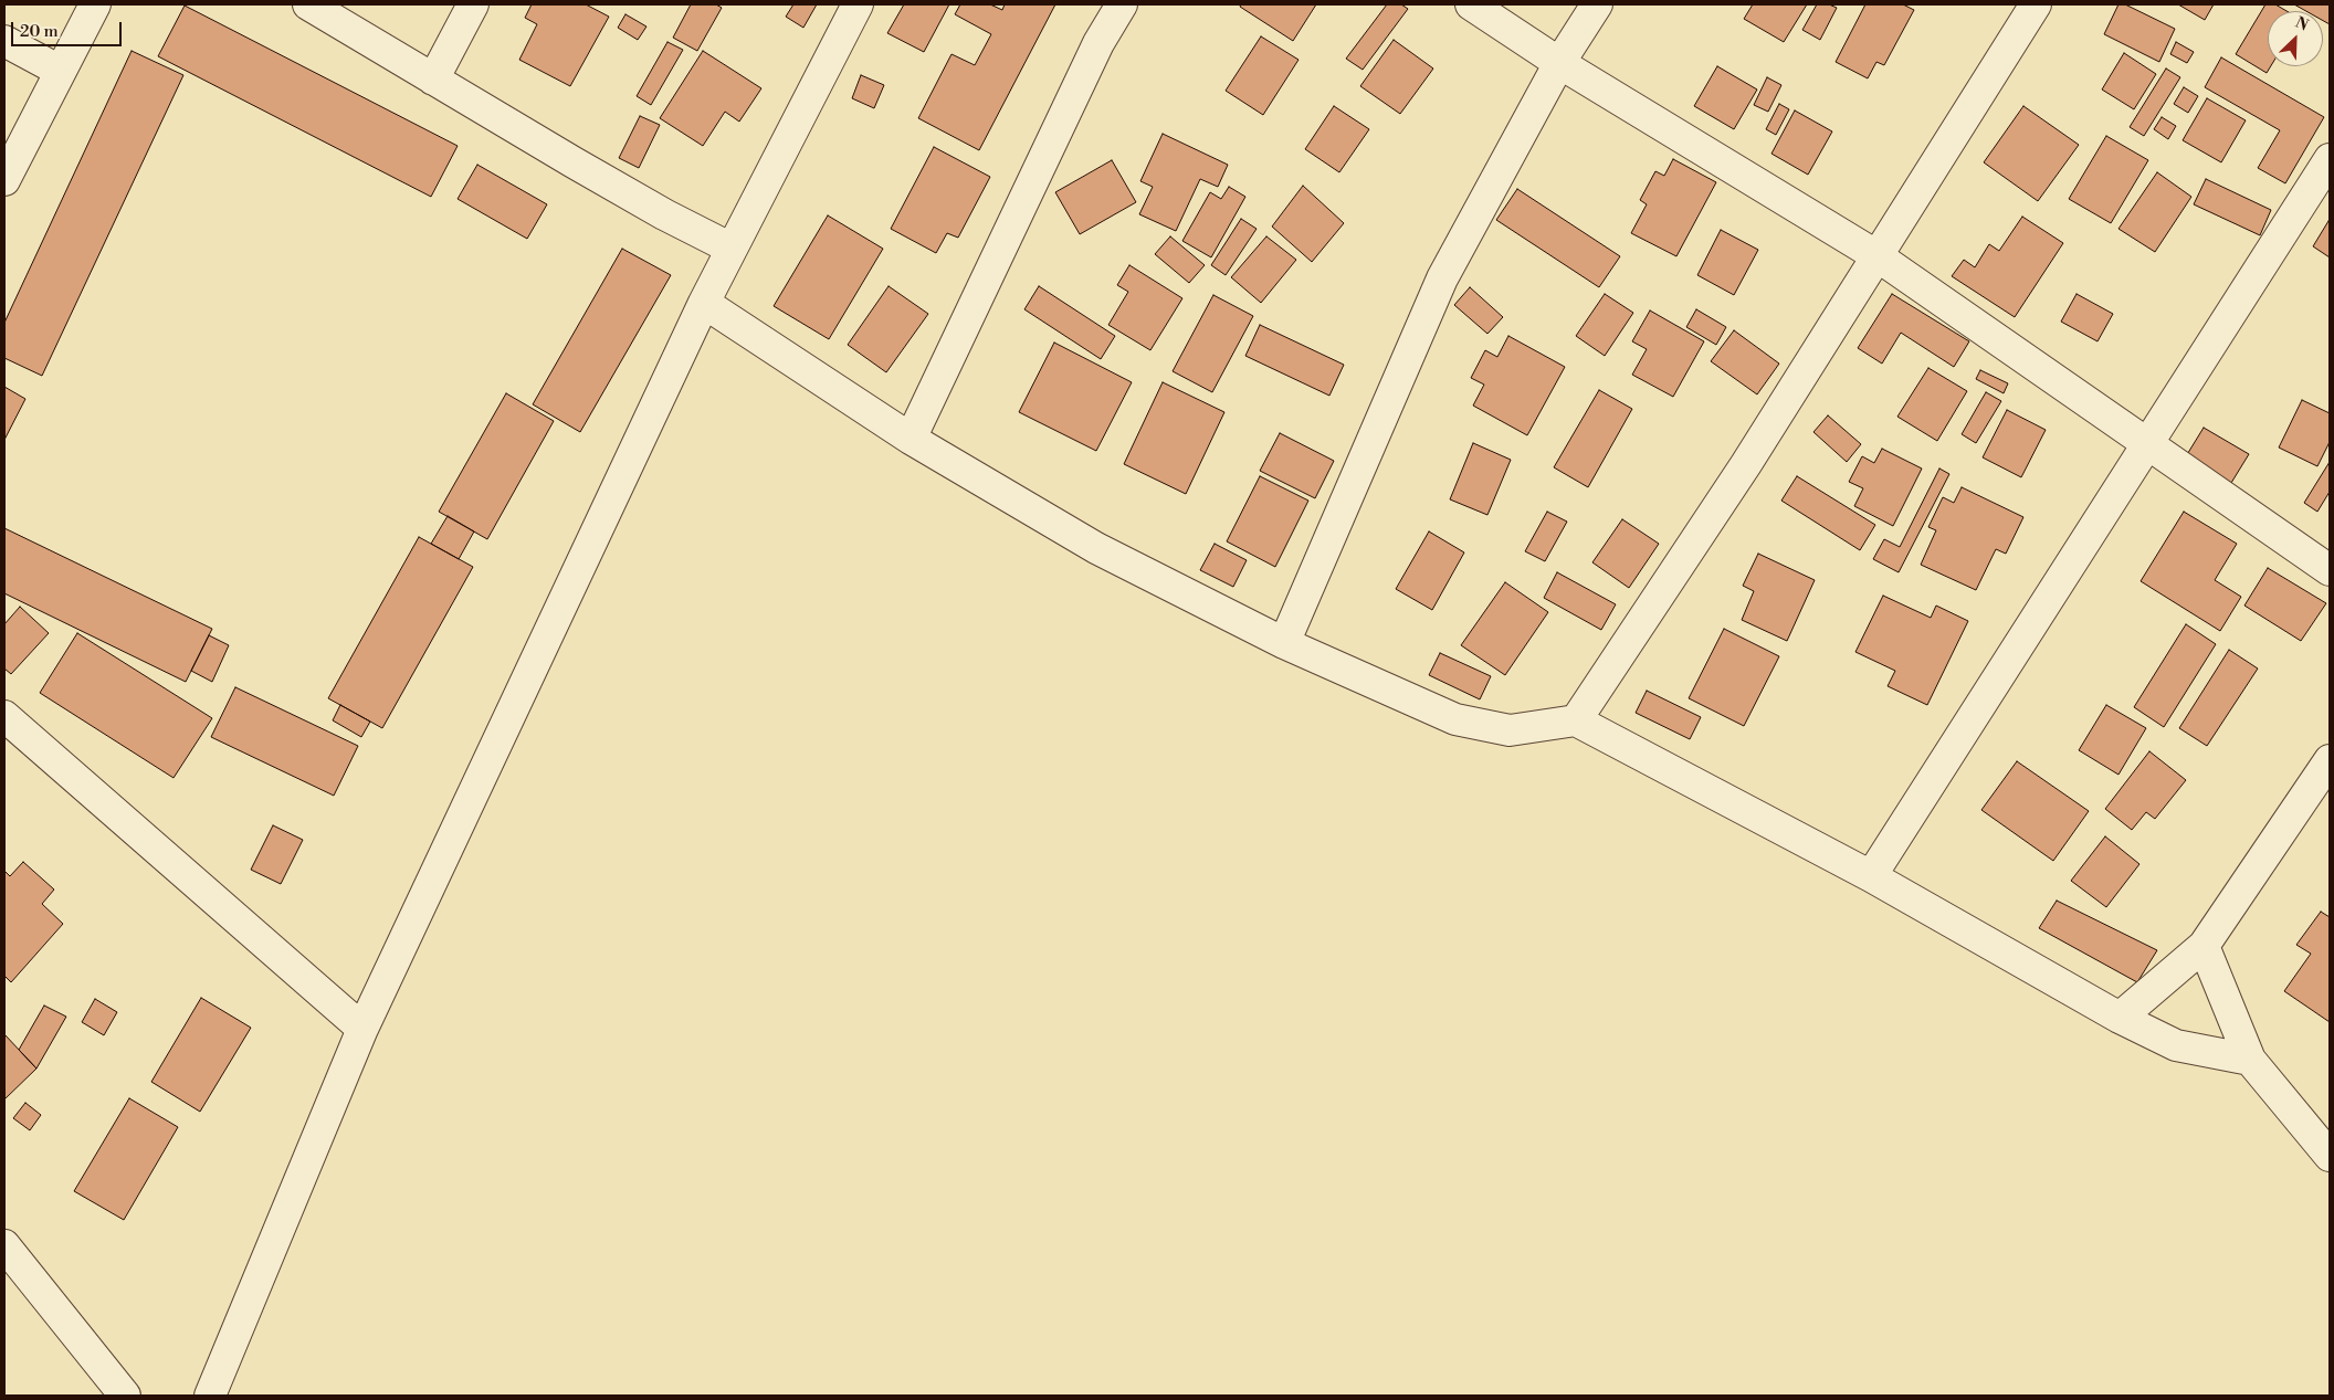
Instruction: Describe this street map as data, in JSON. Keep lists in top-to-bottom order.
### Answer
{
  "scale_bar": "20 m",
  "north": "top right"
}
